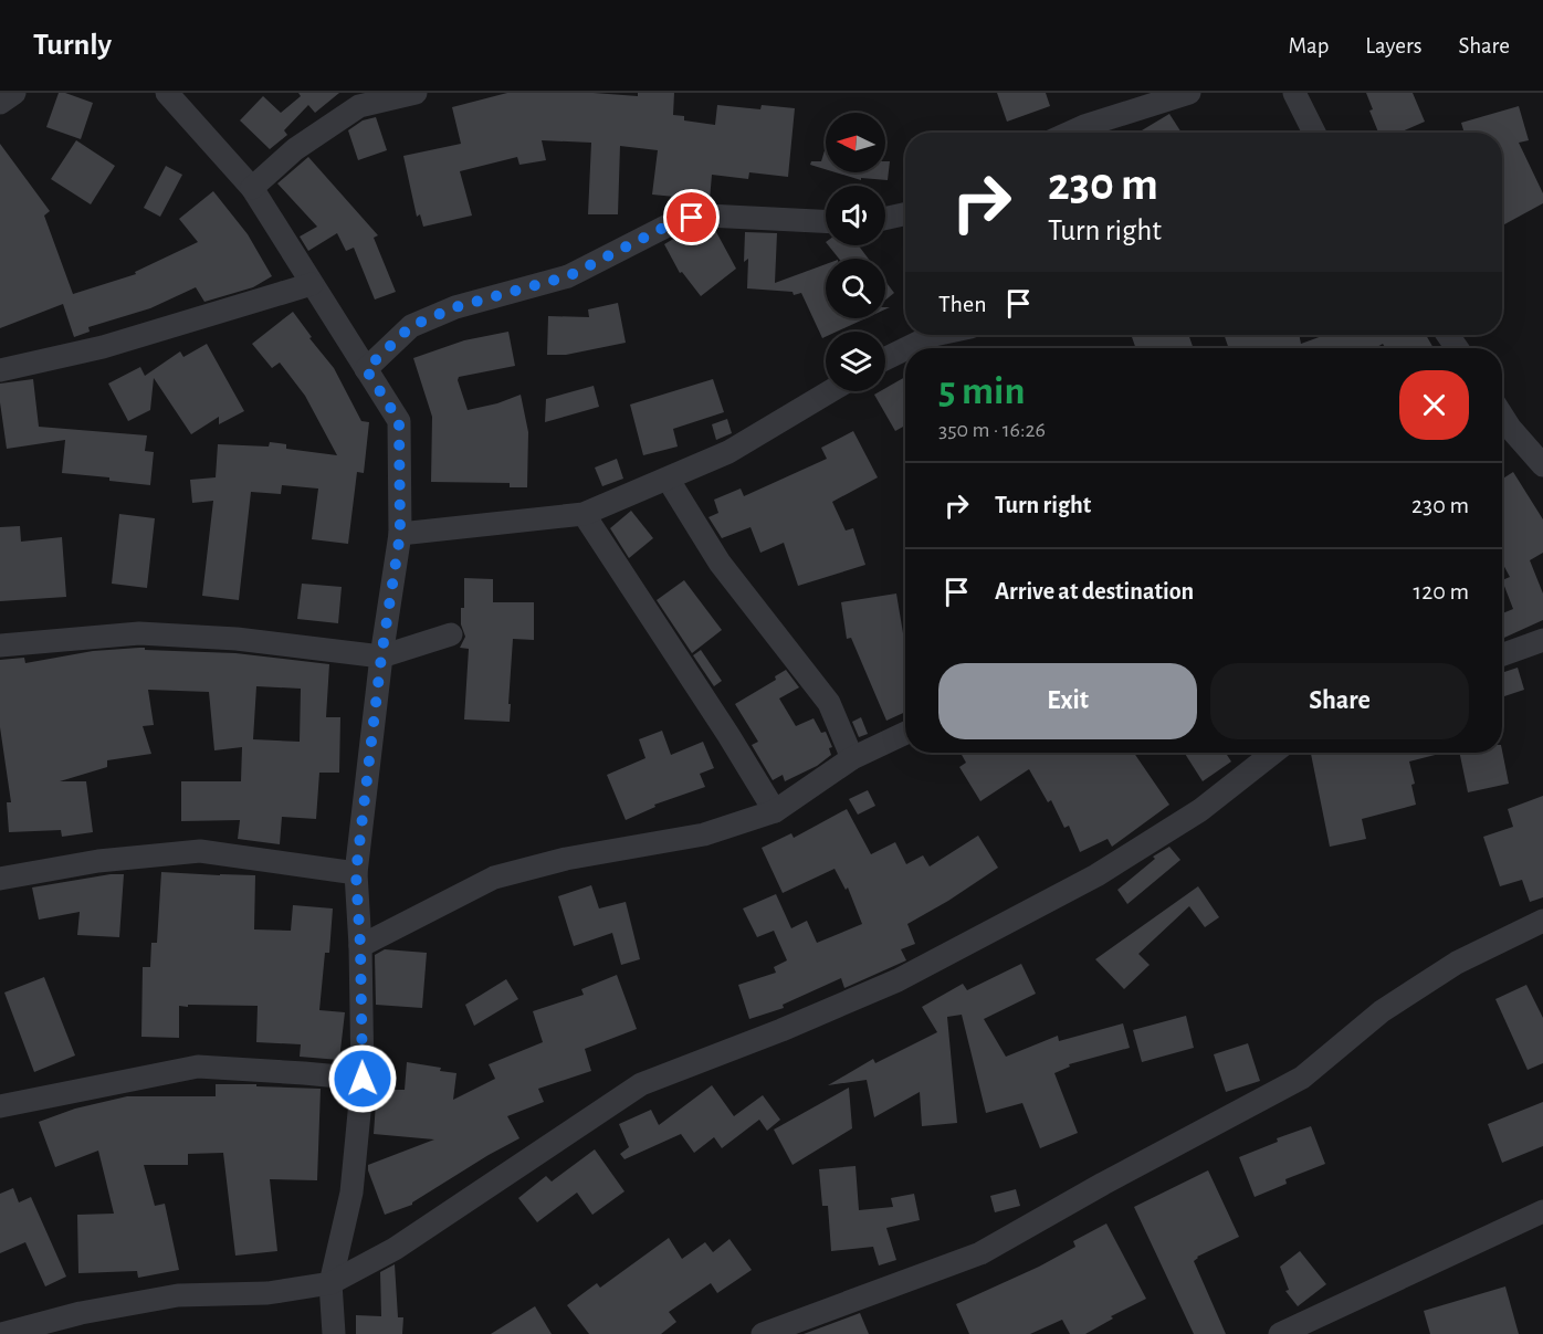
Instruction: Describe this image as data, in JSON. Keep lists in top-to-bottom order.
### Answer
{
  "north": "left",
  "page": {
    "header": "Turnly",
    "nav": ["Map", "Layers", "Share"],
    "turn": ["230 m", "Turn right"],
    "then": "Then",
    "heading": ["5 min", "350 m · 16:26"],
    "list": [
      {
        "name": "Turn right",
        "value": "230 m"
      },
      {
        "name": "Arrive at destination",
        "value": "120 m"
      }
    ],
    "buttons": ["Exit", "Share"]
  }
}
